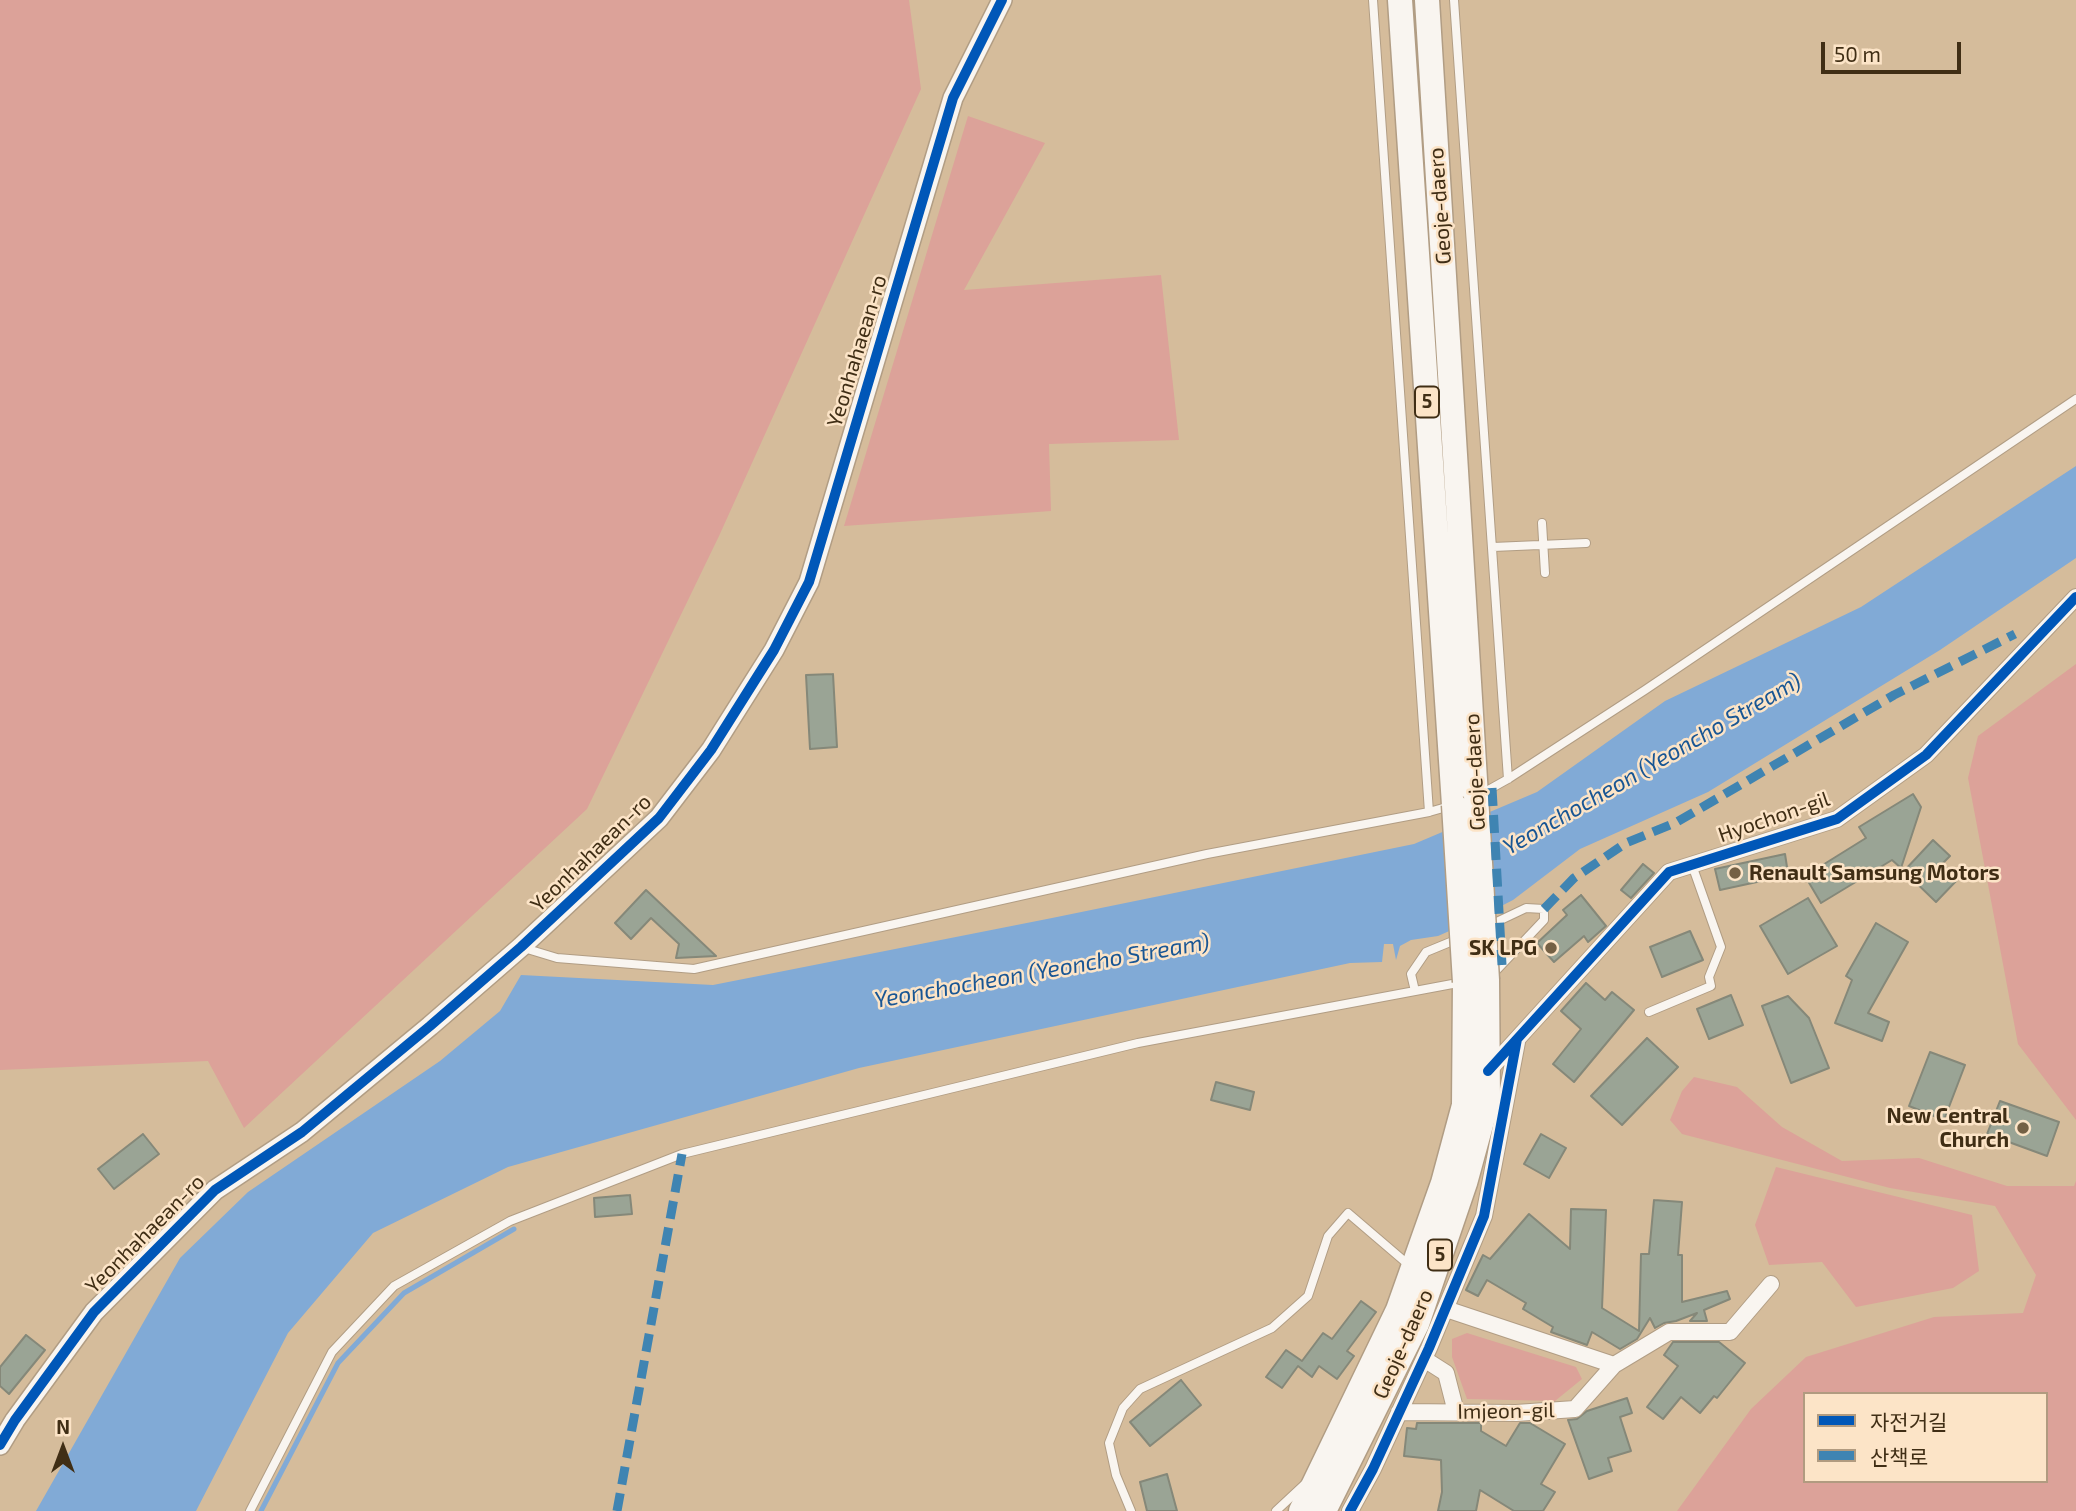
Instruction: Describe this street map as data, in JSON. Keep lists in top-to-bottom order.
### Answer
{
  "streets": {
    "main road": ["Geoje-daero", "5"],
    "street": ["Yeonhahaean-ro", "Hyochon-gil", "Imjeon-gil"]
  },
  "crossings": [
    ["Geoje-daero", "Hyochon-gil"]
  ],
  "water": ["Yeonchocheon (Yeoncho Stream)"],
  "places": ["Renault Samsung Motors", "SK LPG", "New Central Church"],
  "legend": ["자전거길", "산책로"],
  "scale_bar": "50 m",
  "north": "top"
}
